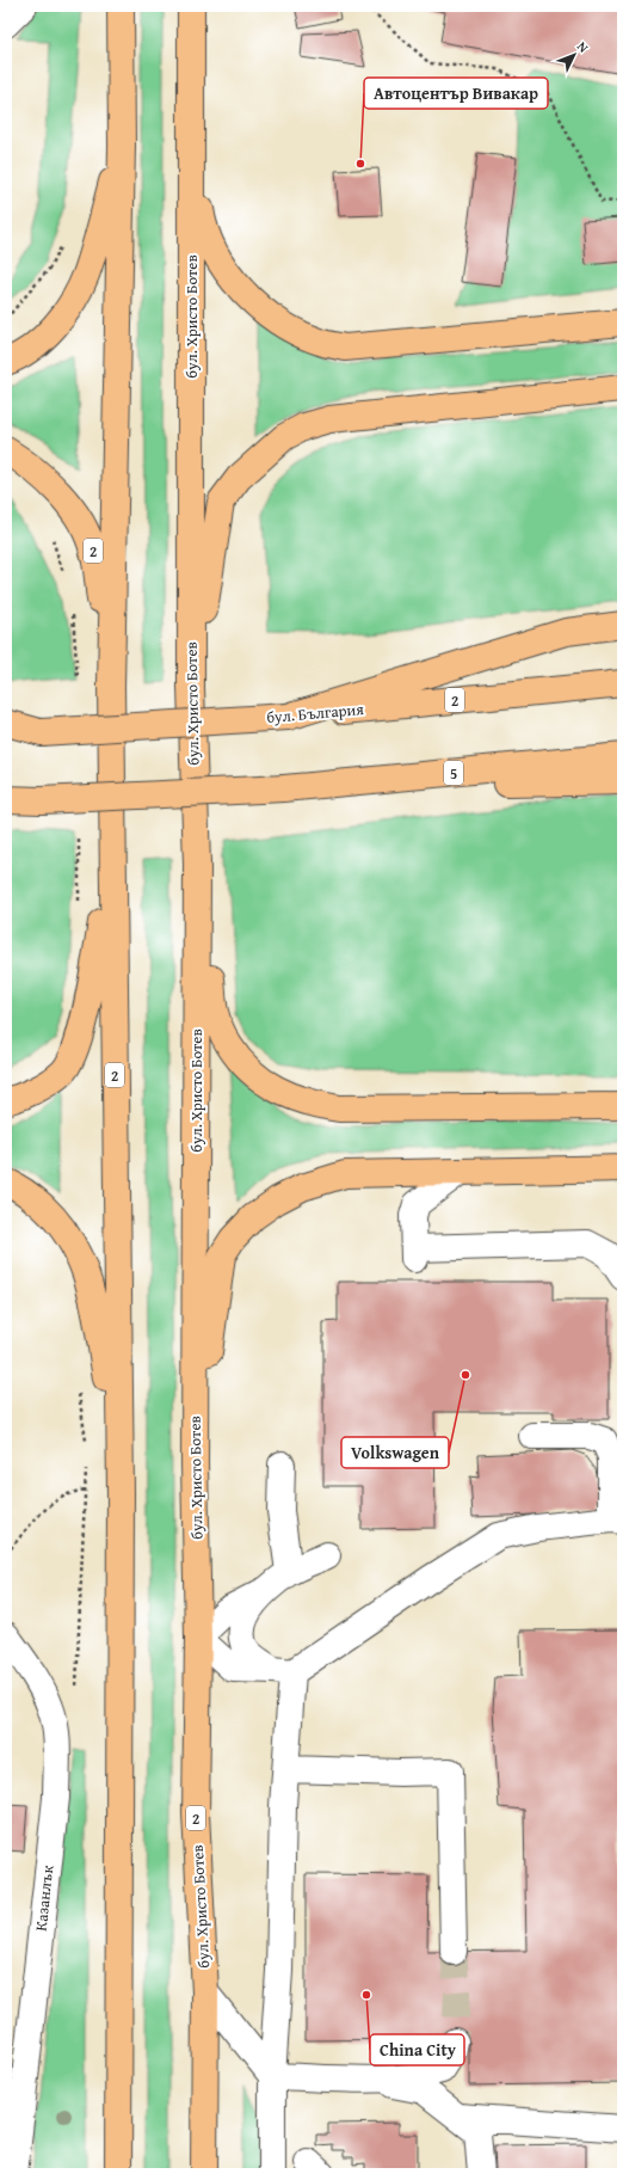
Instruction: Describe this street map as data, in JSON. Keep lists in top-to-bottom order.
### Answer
{
  "streets": {
    "main road": [
      "бул. Христо Ботев",
      "2",
      "бул. България",
      "5"
    ],
    "street": ["Казанлък"]
  },
  "crossings": [
    ["бул. Христо Ботев", "2"],
    ["2", "бул. България"]
  ],
  "places": ["Автоцентър Вивакар", "Volkswagen", "China City"],
  "north": "top right"
}
